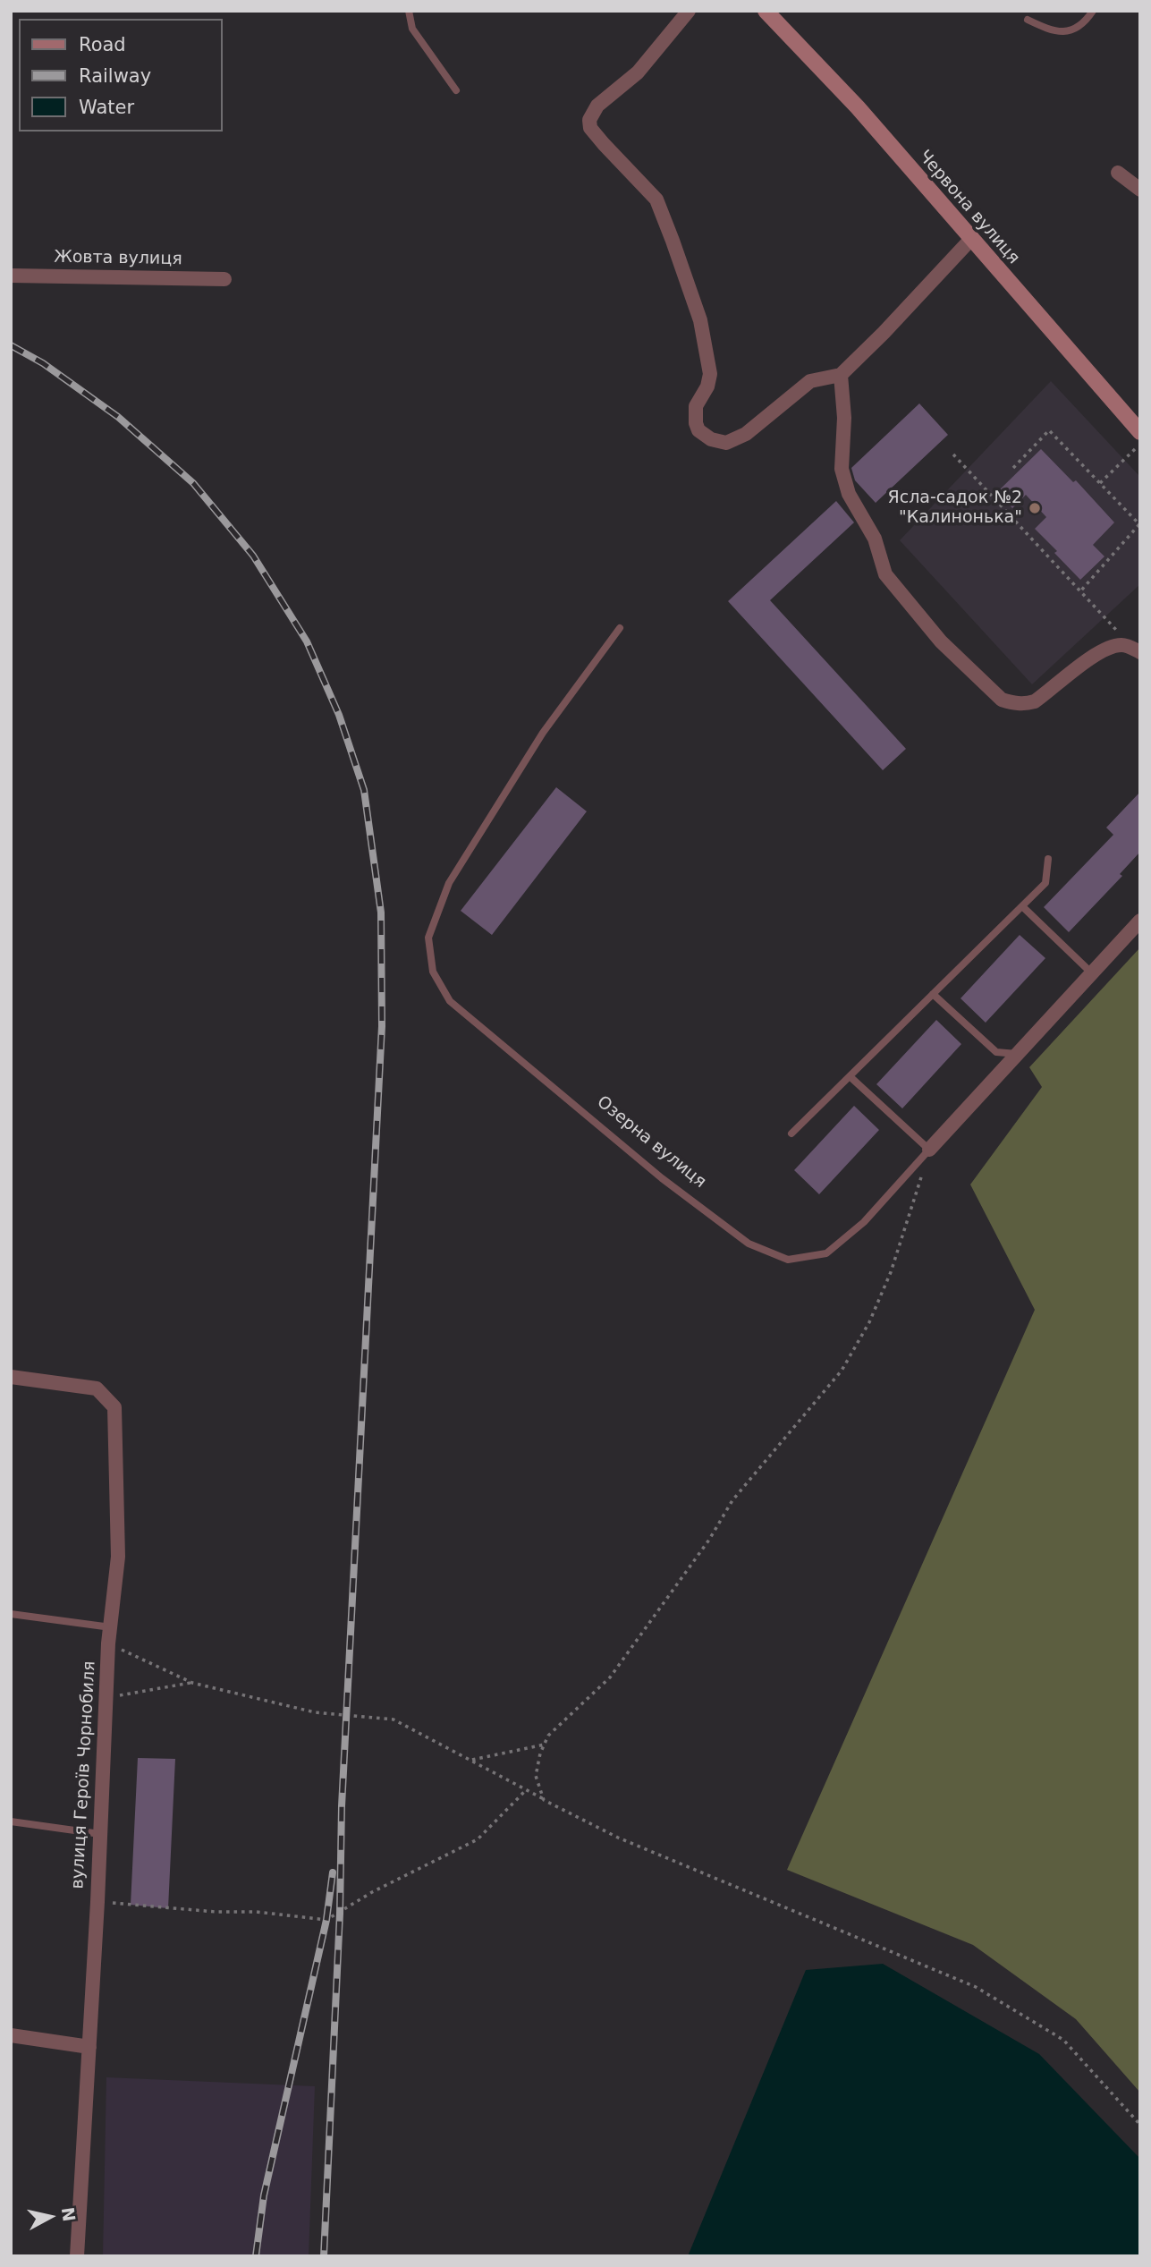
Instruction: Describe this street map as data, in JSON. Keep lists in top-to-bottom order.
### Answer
{
  "streets": {
    "main road": ["Червона вулиця"],
    "street": ["Жовта вулиця", "Озерна вулиця", "вулиця Героїв Чорнобиля"]
  },
  "places": ["Ясла-садок №2 \"Калинонька\""],
  "legend": ["Road", "Railway", "Water"],
  "north": "right"
}
